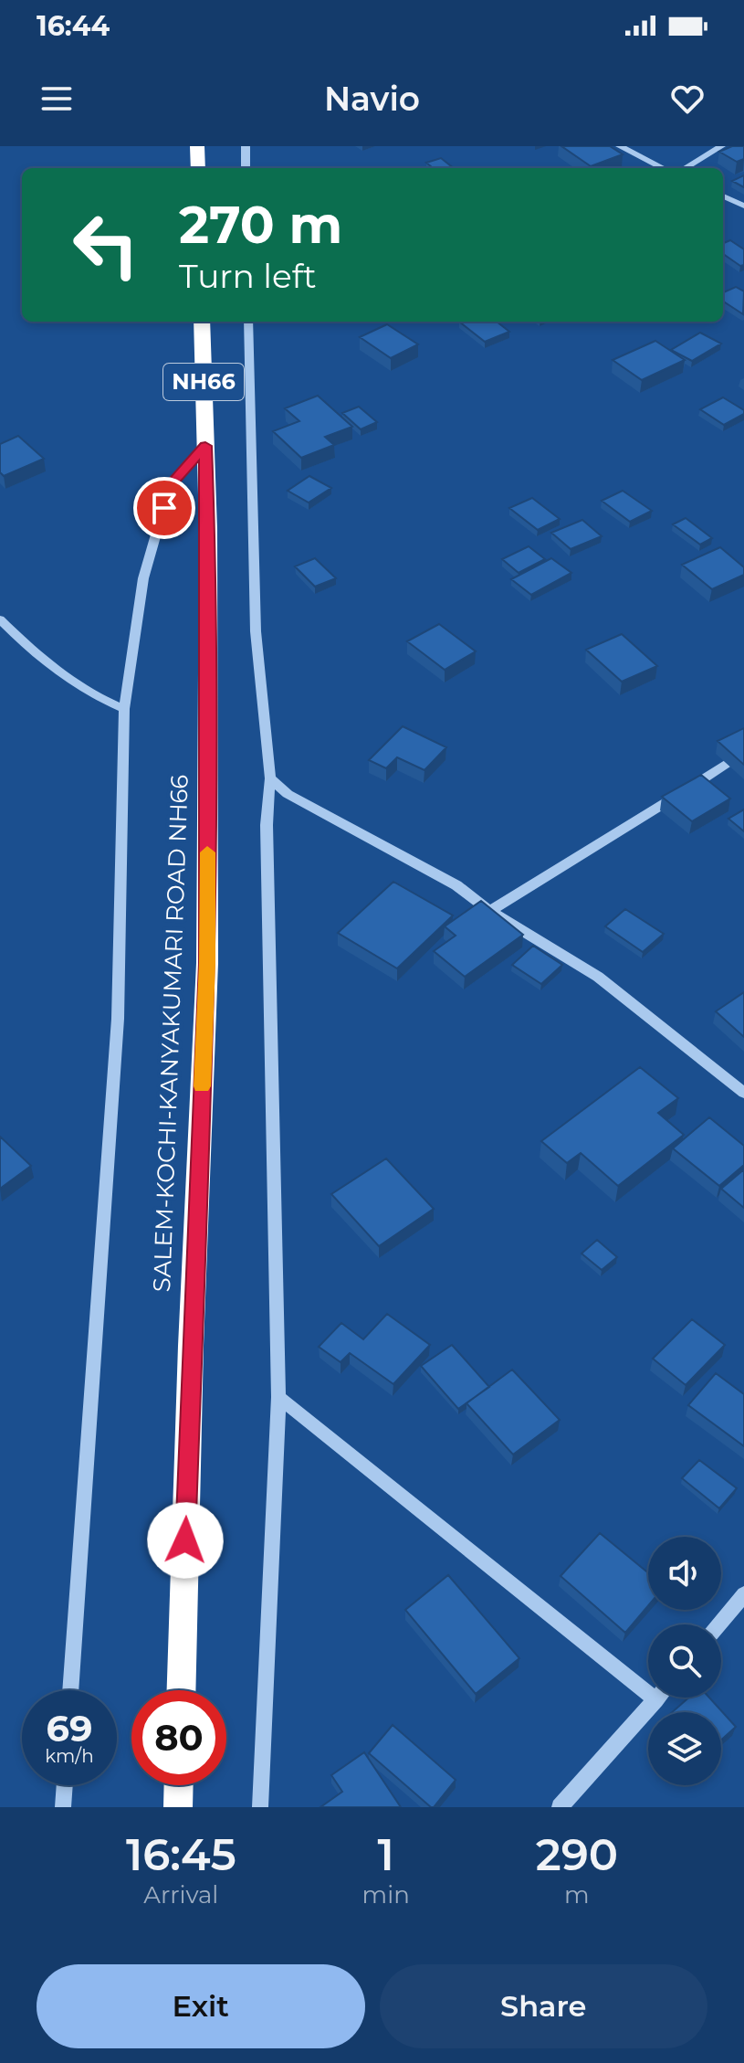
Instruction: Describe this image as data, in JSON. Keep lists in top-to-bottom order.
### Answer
{
  "streets": {
    "highway": ["NH66", "SALEM-KOCHI-KANYAKUMARI ROAD NH66"]
  },
  "page": {
    "status": "16:44",
    "header": "Navio",
    "turn": ["270 m", "Turn left"],
    "speed": "69 km/h",
    "limit": "80",
    "eta": [
      "16:45",
      "Arrival",
      "1",
      "min",
      "290",
      "m"
    ],
    "buttons": ["Exit", "Share"]
  }
}
